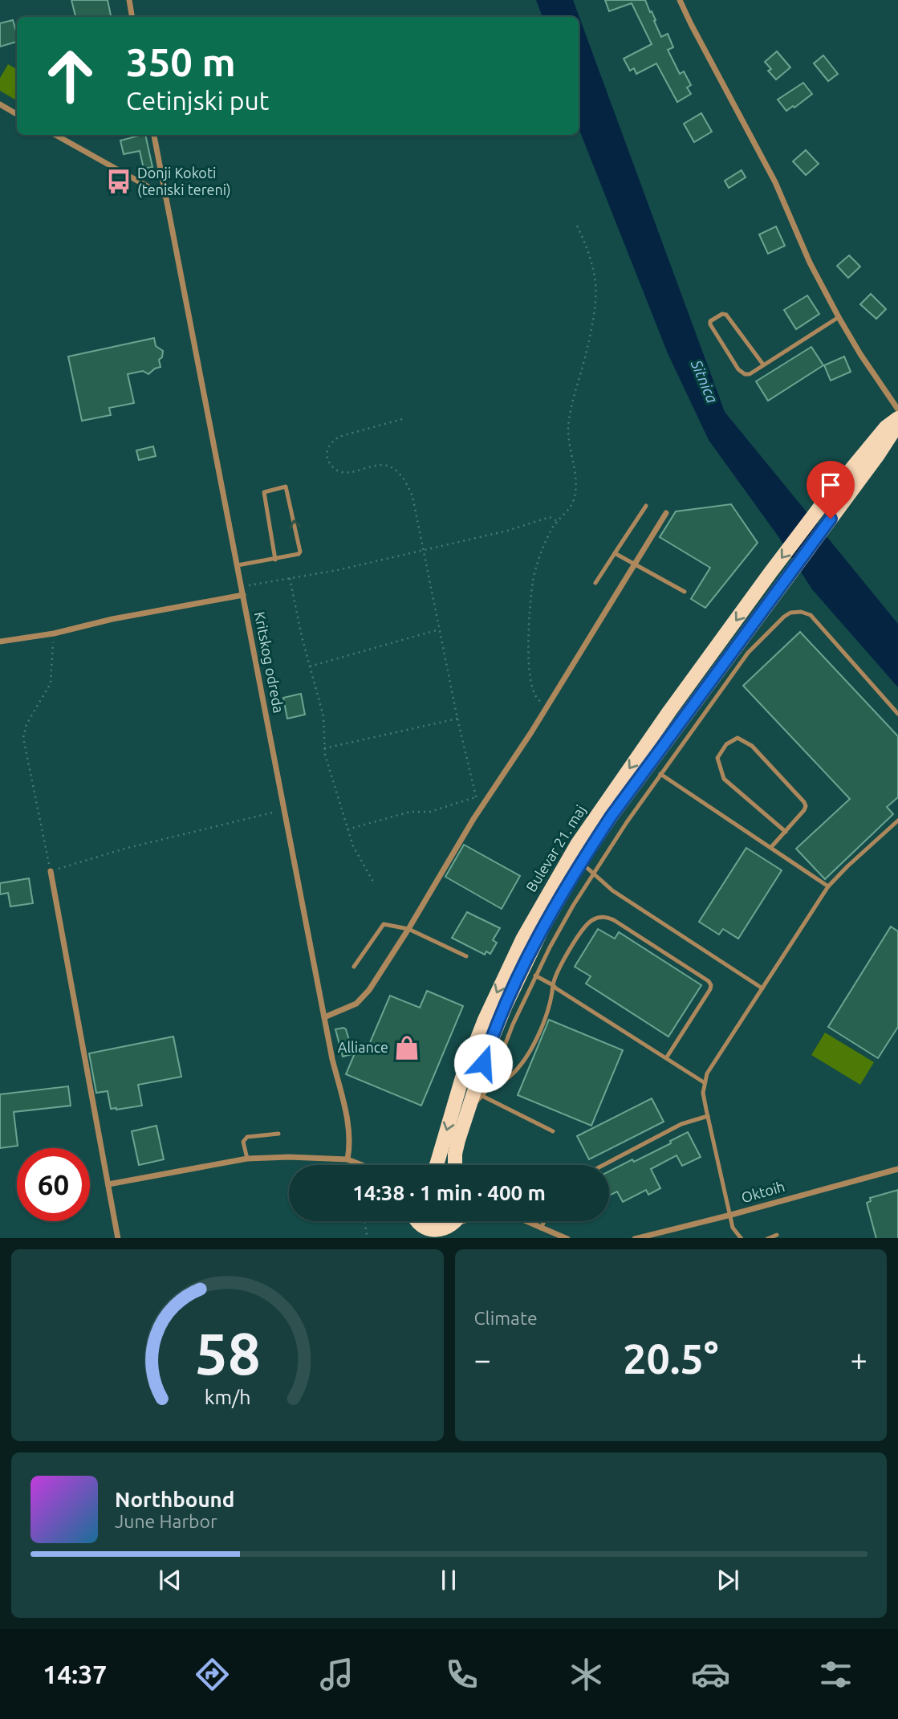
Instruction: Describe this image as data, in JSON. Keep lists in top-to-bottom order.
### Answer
{
  "streets": {
    "main road": ["Bulevar 21. maj"],
    "street": ["Kritskog odreda", "Oktoih"]
  },
  "water": ["Sitnica"],
  "places": {
    "bus stop": ["Donji Kokoti (teniski tereni)"],
    "shop": ["Alliance"]
  },
  "page": {
    "turn": ["350 m", "Cetinjski put"],
    "limit": "60",
    "trip": "14:38 · 1 min · 400 m",
    "tile": "Climate",
    "heat": ["−", "20.5°", "+"],
    "song": ["Northbound", "June Harbor"],
    "tabs": "14:37",
    "gauge": ["58", "km/h"]
  }
}
